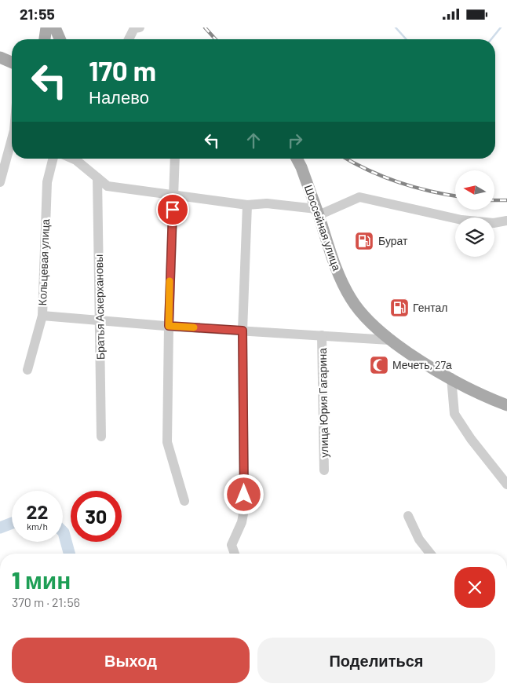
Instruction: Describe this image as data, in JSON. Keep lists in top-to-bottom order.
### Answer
{
  "streets": {
    "main road": ["Шоссейная улица"],
    "street": ["Кольцевая улица", "Братья Аскерхановы", "улица Юрия Гагарина"]
  },
  "places": {
    "fuel station": ["Бурат", "Гентал"],
    "mosque": ["Мечеть, 27а"]
  },
  "north": "left",
  "page": {
    "status": "21:55",
    "turn": ["170 m", "Налево"],
    "speed": "22 km/h",
    "limit": "30",
    "heading": ["1 мин", "370 m · 21:56"],
    "buttons": ["Выход", "Поделиться"]
  }
}
